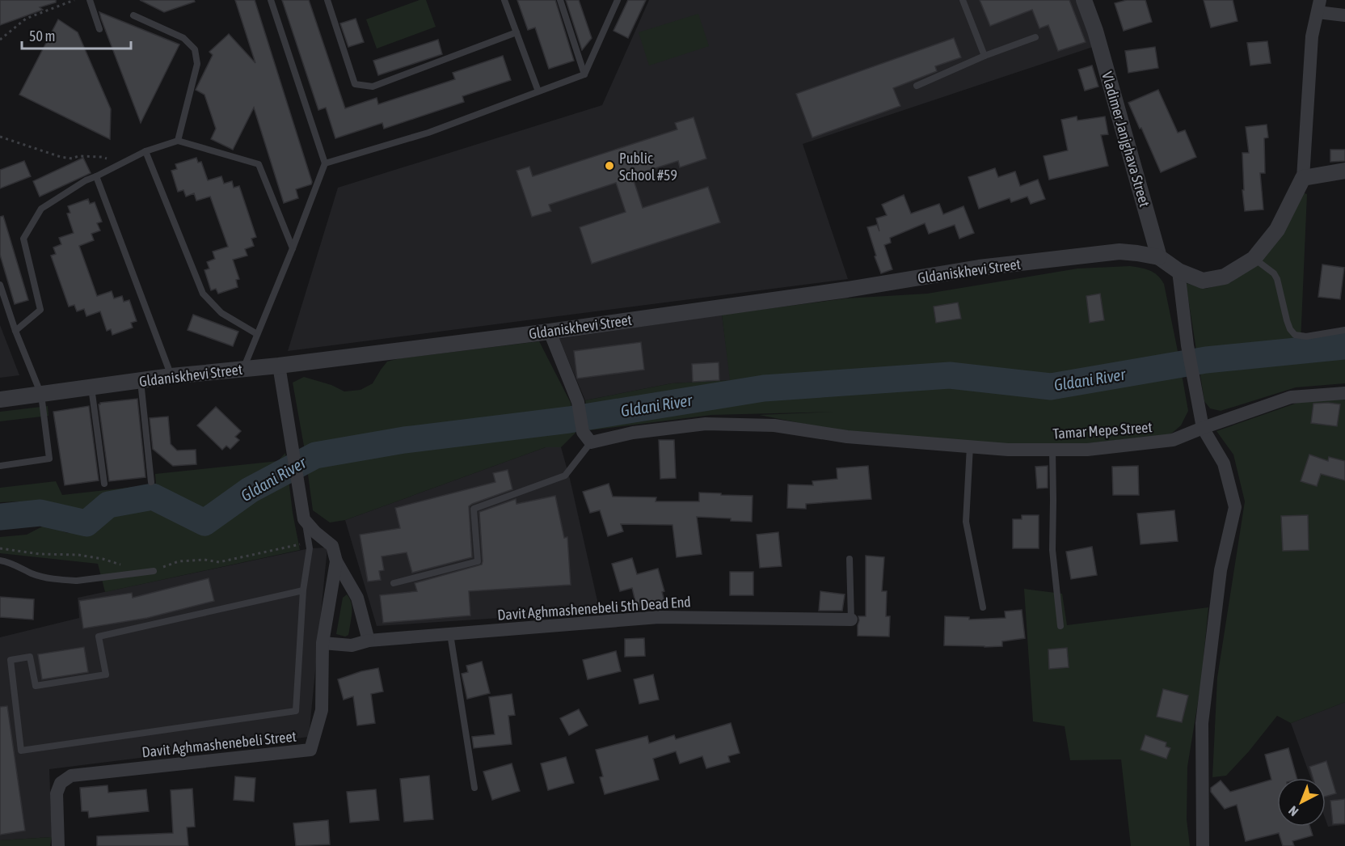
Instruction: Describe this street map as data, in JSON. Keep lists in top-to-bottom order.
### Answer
{
  "streets": {
    "street": [
      "Vladimer Janjghava Street",
      "Gldaniskhevi Street",
      "Tamar Mepe Street",
      "Davit Aghmashenebeli 5th Dead End",
      "Davit Aghmashenebeli Street"
    ]
  },
  "crossings": [
    ["Vladimer Janjghava Street", "Gldaniskhevi Street"],
    ["Davit Aghmashenebeli 5th Dead End", "Davit Aghmashenebeli Street"]
  ],
  "water": ["Gldani River"],
  "places": ["Public School #59"],
  "scale_bar": "50 m",
  "north": "bottom left"
}
